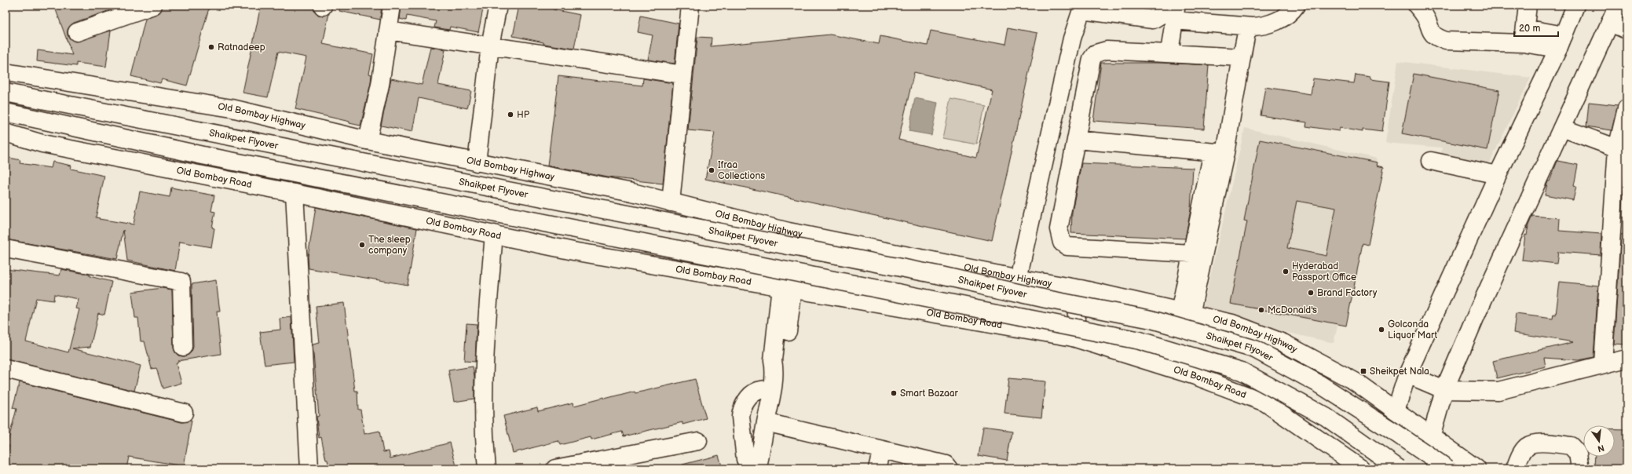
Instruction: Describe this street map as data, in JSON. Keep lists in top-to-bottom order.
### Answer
{
  "streets": {
    "main road": ["Old Bombay Highway", "Shaikpet Flyover", "Old Bombay Road"]
  },
  "places": {
    "other": [
      "Ratnadeep",
      "HP",
      "Ifraa Collections",
      "The sleep company",
      "Hyderabad Passport Office",
      "Brand Factory",
      "McDonald's",
      "Golconda Liquor Mart",
      "Smart Bazaar"
    ],
    "transit": ["Sheikpet Nala"]
  },
  "scale_bar": "20 m",
  "north": "bottom"
}
